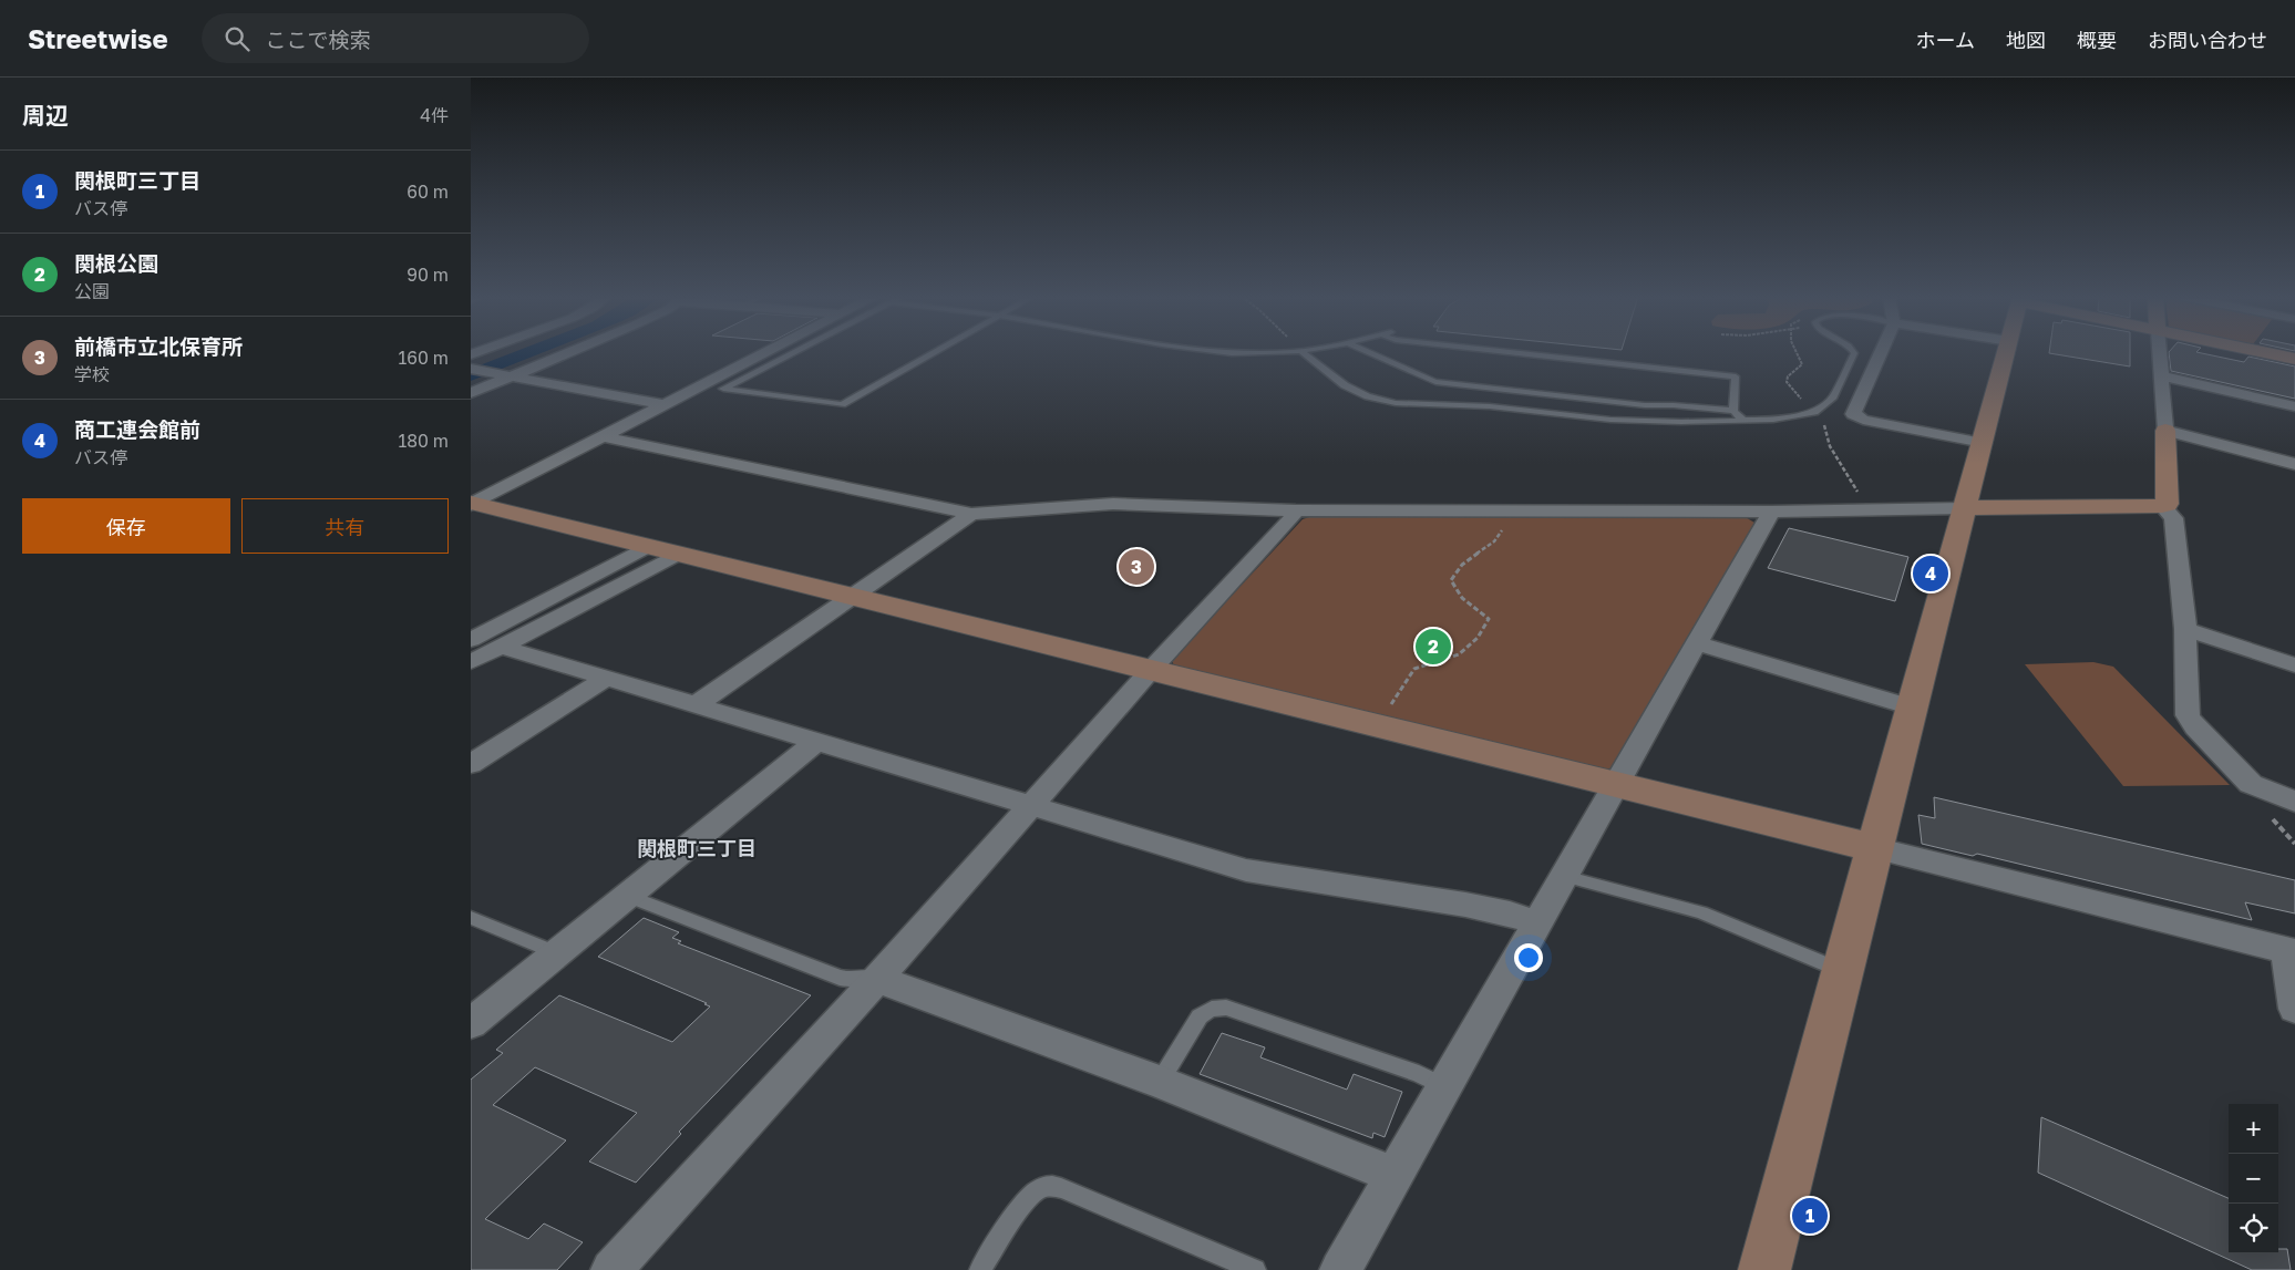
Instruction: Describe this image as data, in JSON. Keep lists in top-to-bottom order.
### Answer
{
  "districts": ["関根町三丁目"],
  "page": {
    "header": "Streetwise",
    "search": "ここで検索",
    "nav": [
      "ホーム",
      "地図",
      "概要",
      "お問い合わせ"
    ],
    "heading": ["周辺", "4件"],
    "list": [
      {
        "mark": "1",
        "name": "関根町三丁目",
        "note": "バス停",
        "value": "60 m"
      },
      {
        "mark": "2",
        "name": "関根公園",
        "note": "公園",
        "value": "90 m"
      },
      {
        "mark": "3",
        "name": "前橋市立北保育所",
        "note": "学校",
        "value": "160 m"
      },
      {
        "mark": "4",
        "name": "商工連会館前",
        "note": "バス停",
        "value": "180 m"
      }
    ],
    "buttons": ["保存", "共有"],
    "pins": [
      "3",
      "4",
      "2",
      "1"
    ],
    "map_buttons": ["+", "−"]
  }
}
